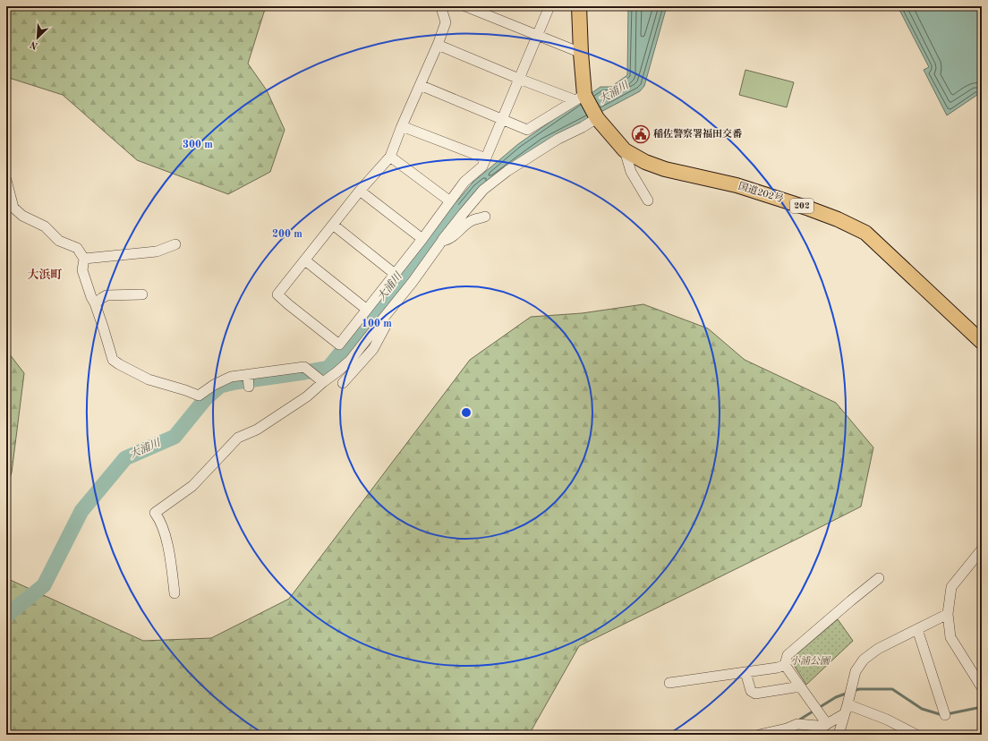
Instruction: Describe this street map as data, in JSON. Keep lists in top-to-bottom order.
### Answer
{
  "streets": {
    "highway": ["国道202号", "202"]
  },
  "crossings": [
    ["国道202号", "202"]
  ],
  "districts": ["大浜町"],
  "water": ["大浦川"],
  "parks": ["小浦公園"],
  "places": {
    "public building": ["稲佐警察署福田交番"]
  },
  "north": "bottom left",
  "rings": ["300 m", "200 m", "100 m"]
}
